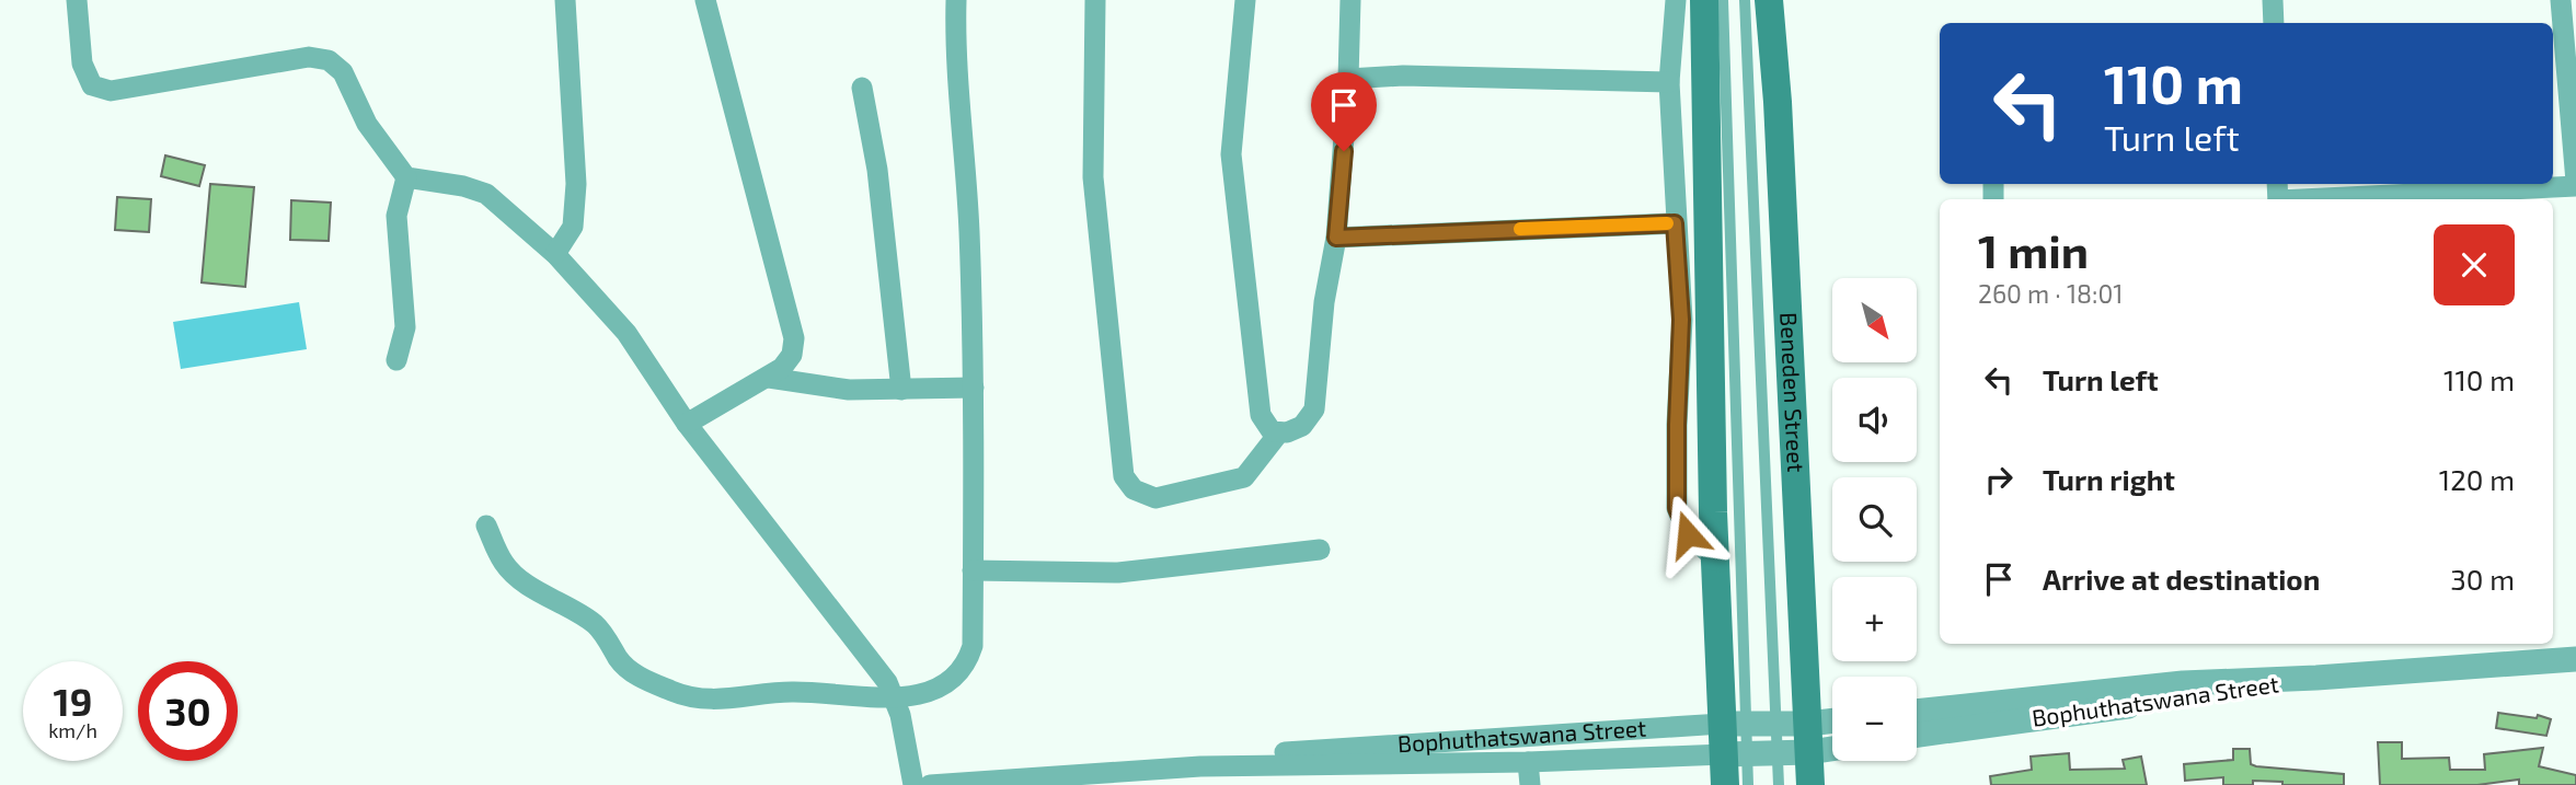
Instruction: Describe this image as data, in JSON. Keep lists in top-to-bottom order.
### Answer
{
  "streets": {
    "main road": ["Beneden Street"],
    "street": ["Bophuthatswana Street"]
  },
  "crossings": [
    ["Beneden Street", "Bophuthatswana Street"]
  ],
  "north": "bottom right",
  "page": {
    "turn": ["110 m", "Turn left"],
    "heading": ["1 min", "260 m · 18:01"],
    "map_buttons": ["+", "−"],
    "list": [
      {
        "name": "Turn left",
        "value": "110 m"
      },
      {
        "name": "Turn right",
        "value": "120 m"
      },
      {
        "name": "Arrive at destination",
        "value": "30 m"
      }
    ],
    "speed": "19 km/h",
    "limit": "30"
  }
}
